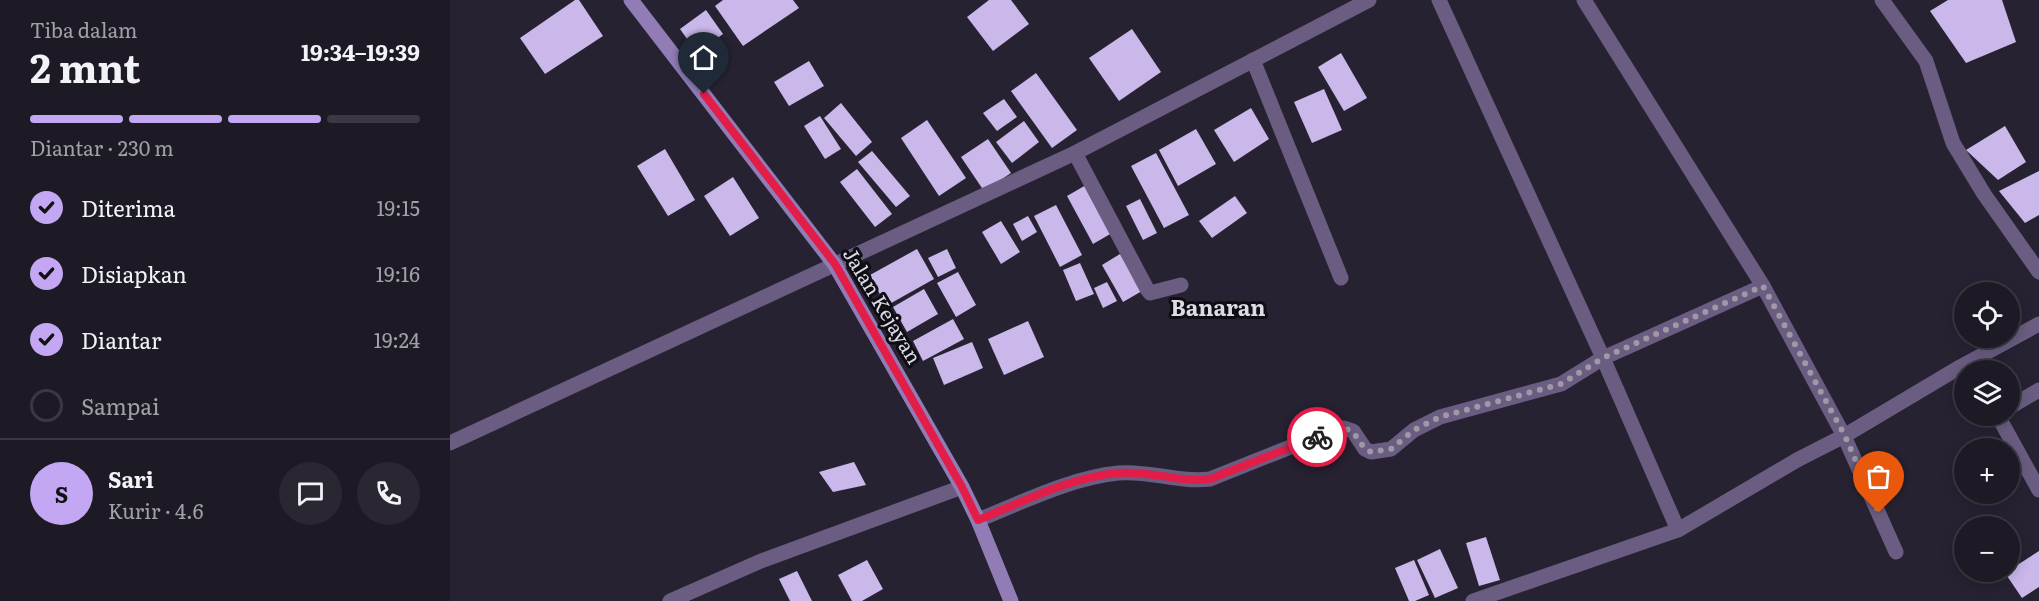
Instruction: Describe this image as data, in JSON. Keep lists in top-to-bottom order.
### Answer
{
  "streets": {
    "main road": ["Jalan Kejayan"]
  },
  "districts": ["Banaran"],
  "page": {
    "heading": ["2 mnt", "Tiba dalam", "19:34–19:39"],
    "panel": ["Sari", "Kurir · 4.6"],
    "bar": "Diantar · 230 m",
    "list": [
      ["Diterima", "19:15"],
      ["Disiapkan", "19:16"],
      ["Diantar", "19:24"],
      "Sampai"
    ],
    "map_buttons": ["+", "−"],
    "round": "S"
  }
}
